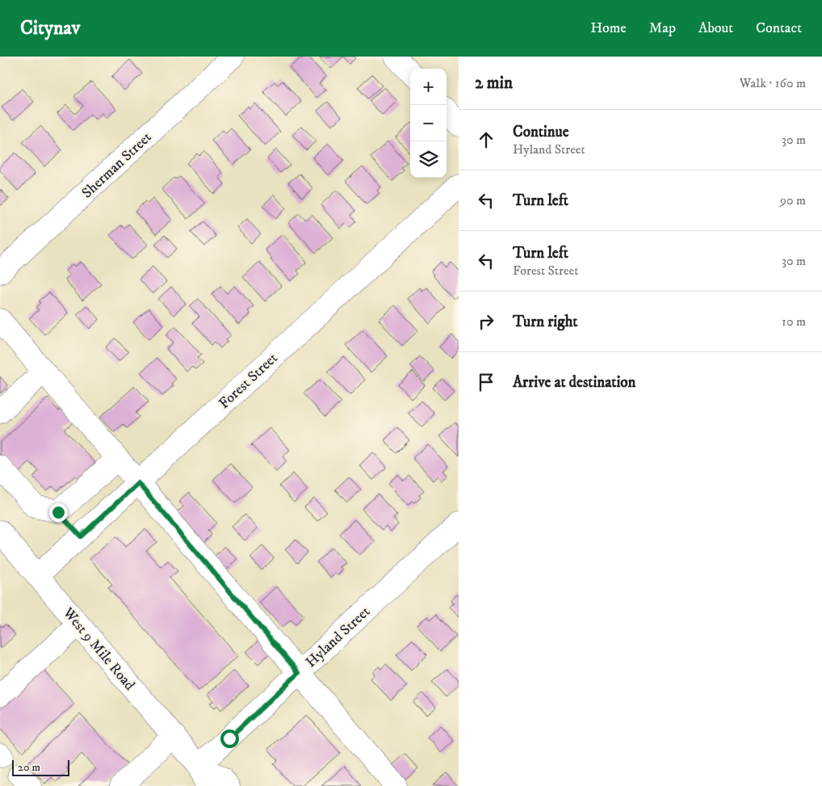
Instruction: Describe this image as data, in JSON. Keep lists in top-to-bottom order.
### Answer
{
  "streets": {
    "street": [
      "Sherman Street",
      "Forest Street",
      "Hyland Street",
      "West 9 Mile Road"
    ]
  },
  "crossings": [
    ["Forest Street", "West 9 Mile Road"],
    ["Hyland Street", "West 9 Mile Road"]
  ],
  "scale_bar": "20 m",
  "page": {
    "header": "Citynav",
    "nav": [
      "Home",
      "Map",
      "About",
      "Contact"
    ],
    "heading": ["2 min", "Walk · 160 m"],
    "map_buttons": ["+", "−"],
    "list": [
      ["Continue", "Hyland Street", "30 m"],
      ["Turn left", "90 m"],
      ["Turn left", "Forest Street", "30 m"],
      ["Turn right", "10 m"],
      "Arrive at destination"
    ],
    "scale": "20 m"
  }
}
